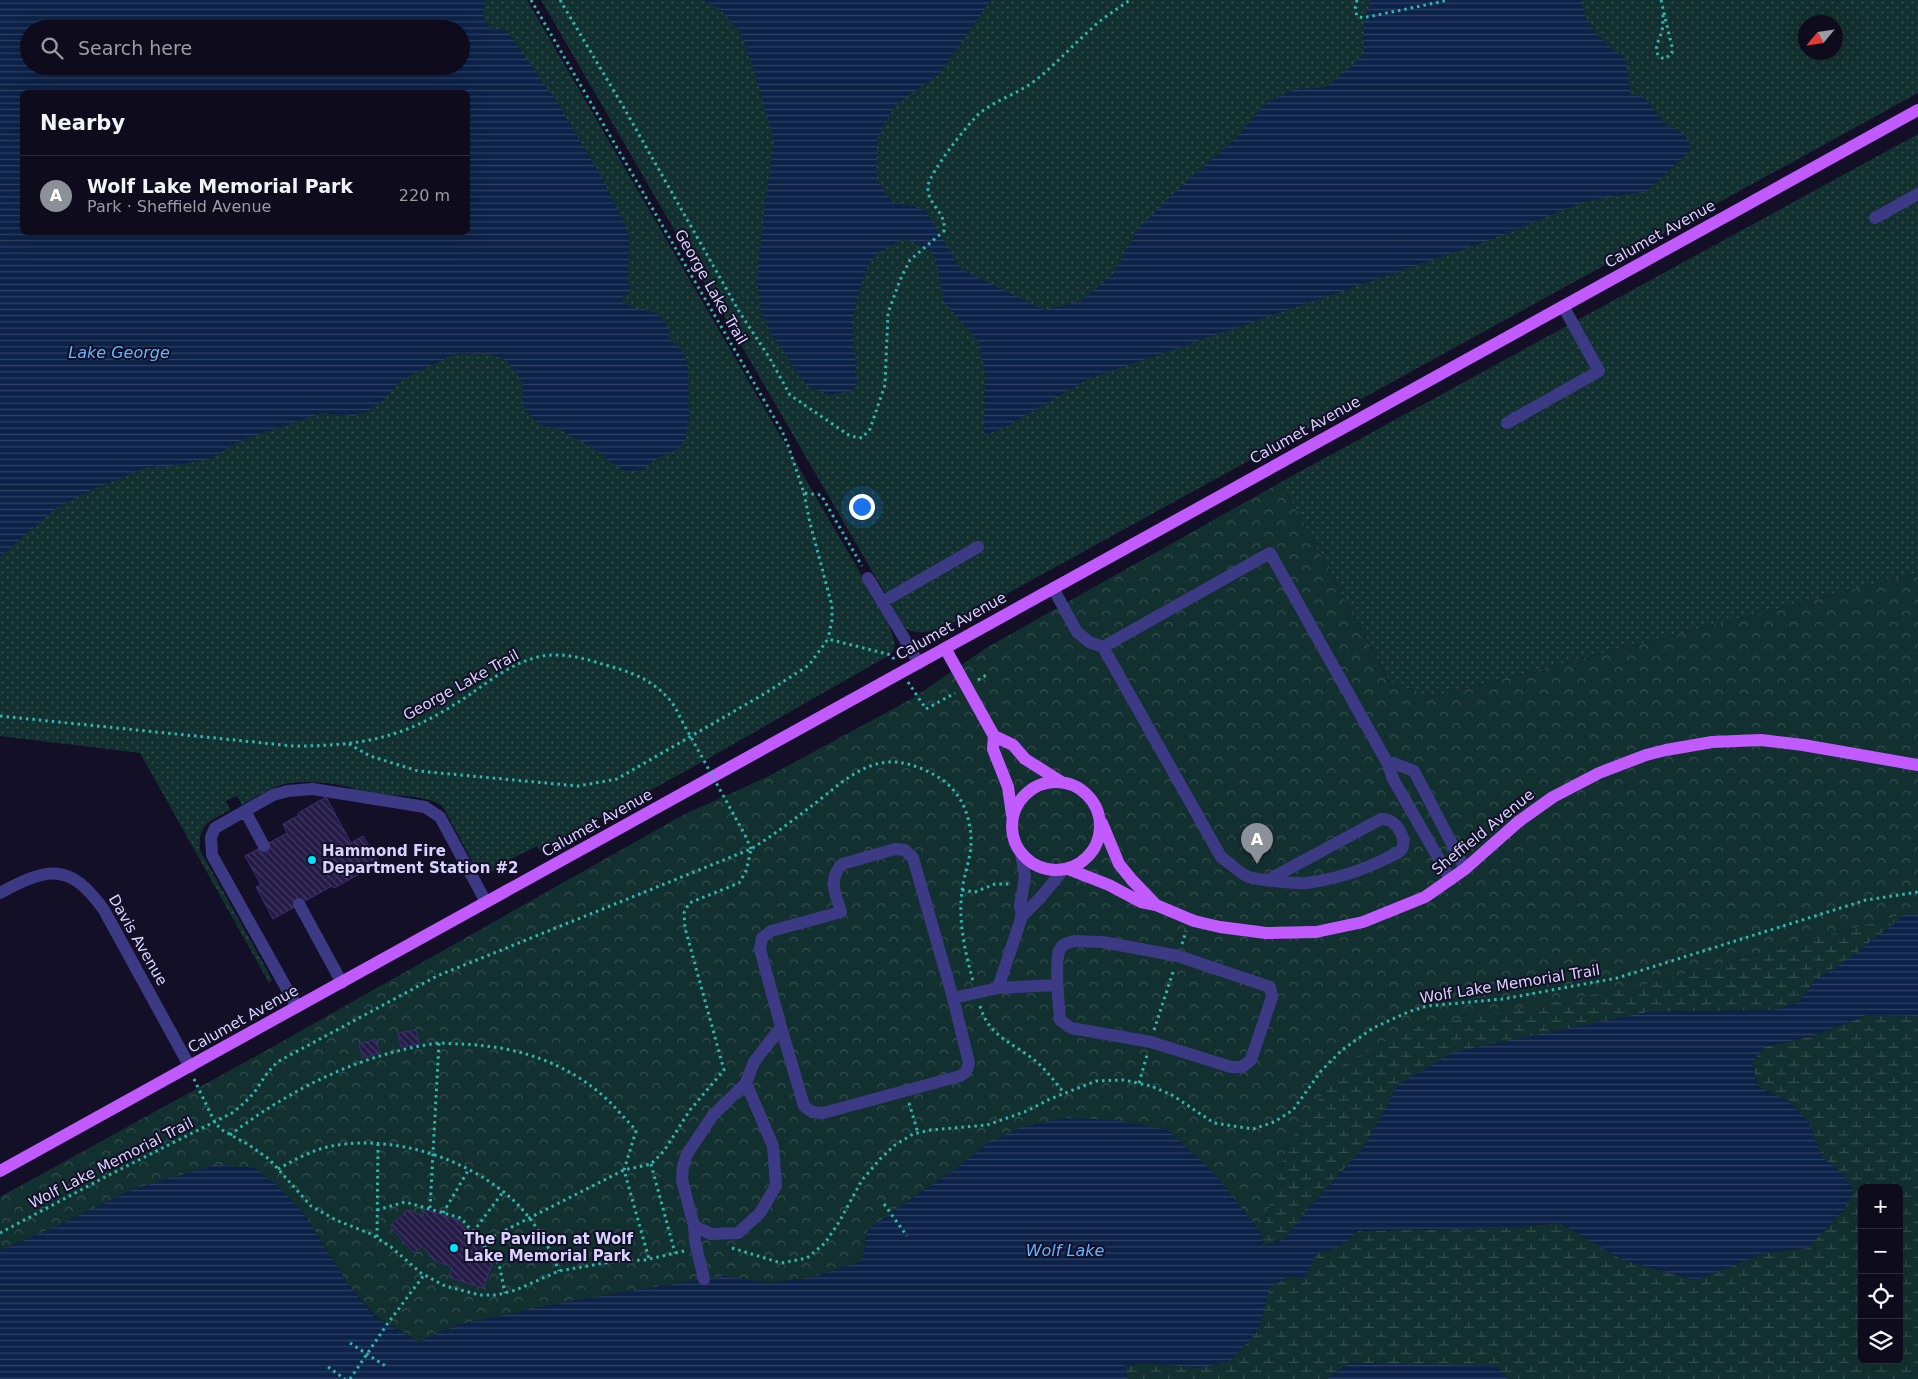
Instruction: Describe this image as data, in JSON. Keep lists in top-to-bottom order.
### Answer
{
  "streets": {
    "main road": ["Calumet Avenue", "Sheffield Avenue"],
    "street": ["Davis Avenue"],
    "path": ["George Lake Trail", "Wolf Lake Memorial Trail"]
  },
  "crossings": [
    ["Calumet Avenue", "Davis Avenue"]
  ],
  "water": ["Lake George", "Wolf Lake"],
  "places": ["Hammond Fire Department Station #2", "The Pavilion at Wolf Lake Memorial Park"],
  "north": "bottom left",
  "page": {
    "search": "Search here",
    "heading": "Nearby",
    "list": [
      {
        "mark": "A",
        "name": "Wolf Lake Memorial Park",
        "note": "Park · Sheffield Avenue",
        "value": "220 m"
      }
    ],
    "pins": "A",
    "map_buttons": ["+", "−"]
  }
}
